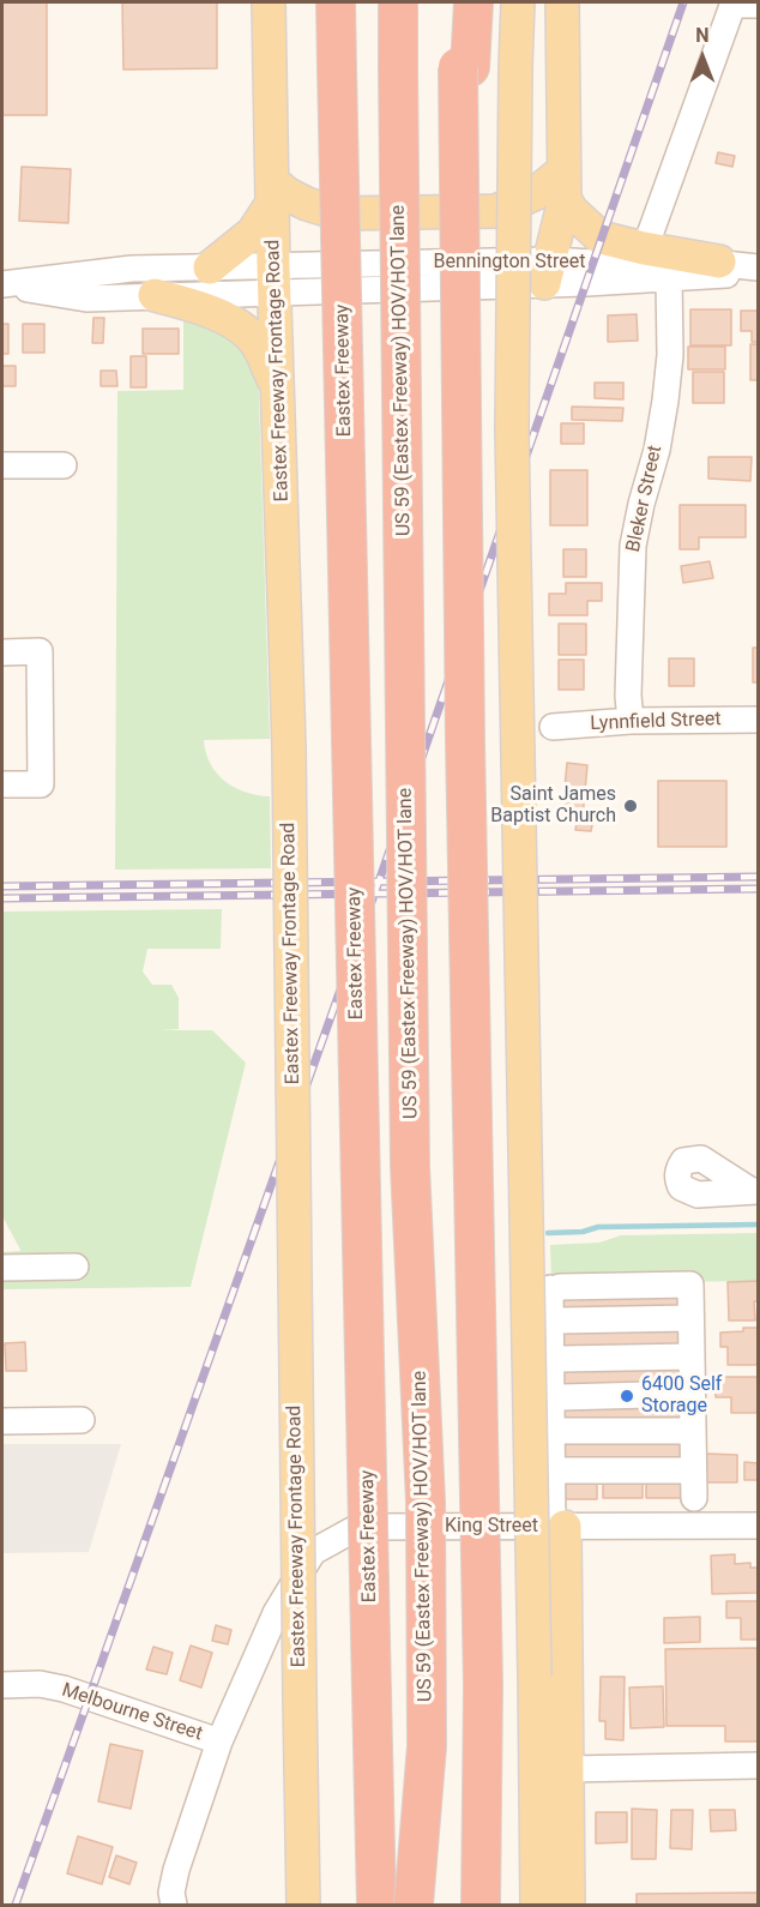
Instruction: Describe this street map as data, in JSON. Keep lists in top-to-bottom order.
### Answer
{
  "streets": {
    "highway": ["Eastex Freeway", "US 59 (Eastex Freeway) HOV/HOT lane"],
    "main road": ["Eastex Freeway Frontage Road"],
    "street": [
      "Bennington Street",
      "Bleker Street",
      "Lynnfield Street",
      "King Street",
      "Melbourne Street"
    ]
  },
  "crossings": [
    ["Bennington Street", "Eastex Freeway Frontage Road"],
    ["Bennington Street", "Bleker Street"],
    ["Bleker Street", "Lynnfield Street"],
    ["King Street", "Melbourne Street"]
  ],
  "places": ["Saint James Baptist Church", "6400 Self Storage"],
  "north": "top"
}
